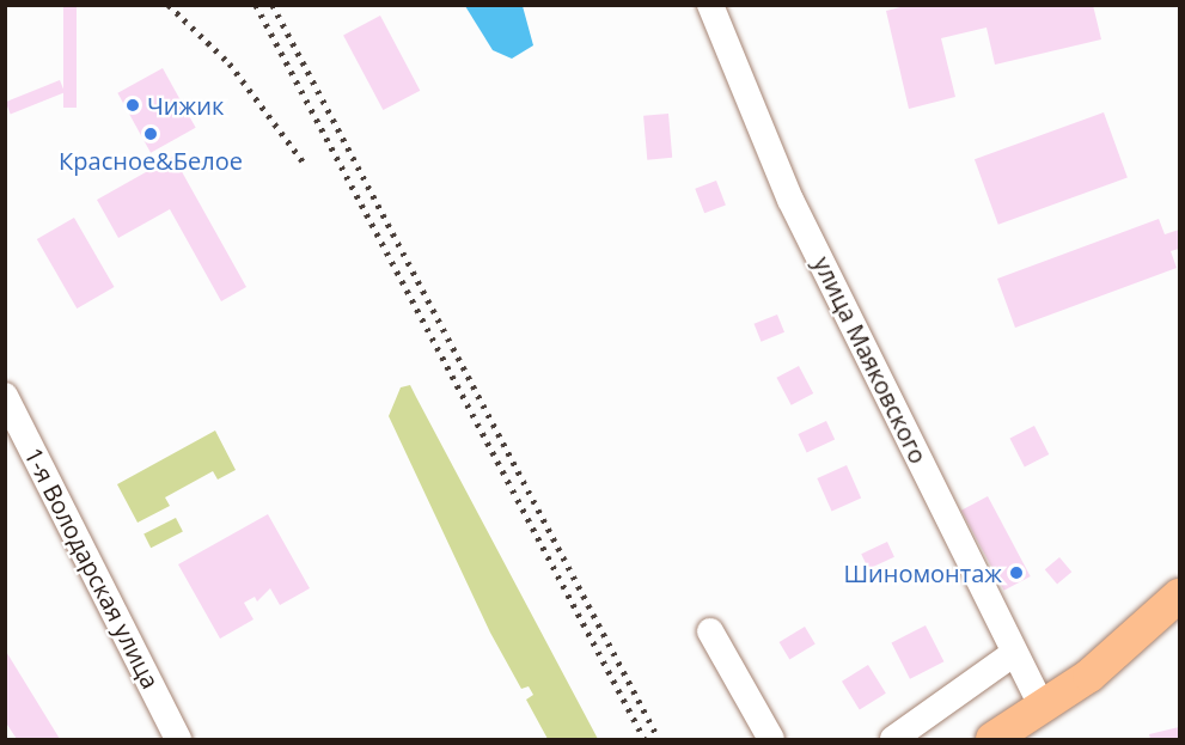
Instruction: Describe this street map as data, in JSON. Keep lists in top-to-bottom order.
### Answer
{
  "streets": {
    "street": ["улица Маяковского", "1-я Володарская улица"]
  },
  "places": ["Чижик", "Красное&Белое", "Шиномонтаж"]
}
